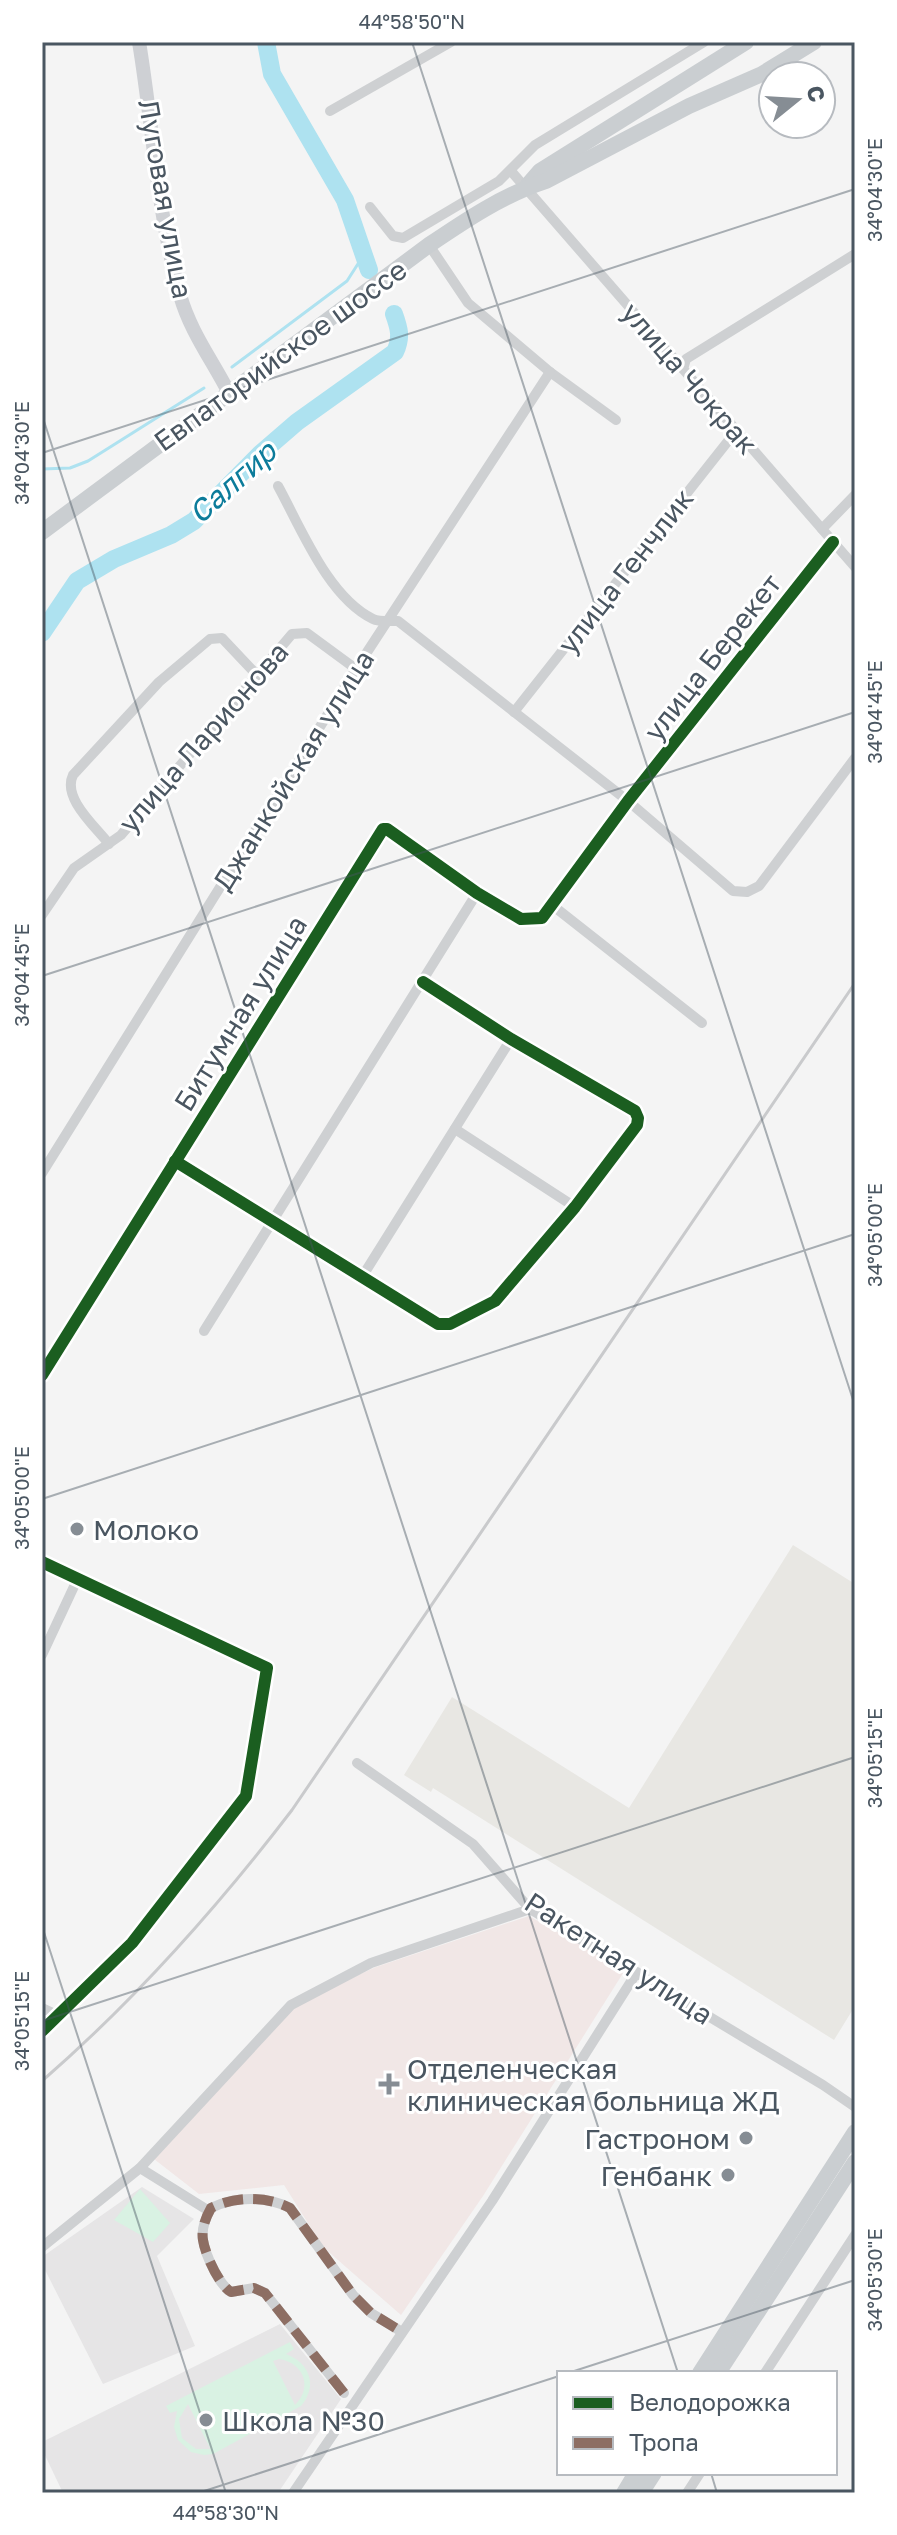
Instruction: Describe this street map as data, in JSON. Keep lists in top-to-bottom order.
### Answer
{
  "streets": {
    "main road": ["Луговая улица", "Евпаторийское шоссе"],
    "street": [
      "улица Чокрак",
      "улица Генчлик",
      "улица Берекет",
      "улица Ларионова",
      "Джанкойская улица",
      "Битумная улица",
      "Ракетная улица"
    ]
  },
  "crossings": [
    ["Луговая улица", "Евпаторийское шоссе"],
    ["Евпаторийское шоссе", "улица Чокрак"],
    ["улица Чокрак", "улица Генчлик"],
    ["улица Чокрак", "улица Берекет"],
    ["улица Берекет", "Битумная улица"],
    ["улица Ларионова", "Джанкойская улица"]
  ],
  "water": ["Салгир"],
  "places": {
    "other": [
      "Молоко",
      "Гастроном",
      "Генбанк",
      "Школа №30"
    ],
    "health": ["Отделенческая клиническая больница ЖД"]
  },
  "legend": ["Велодорожка", "Тропа"],
  "north": "right",
  "coordinates": [
    "44°58'50\"N",
    "34°04'30\"E",
    "34°04'45\"E",
    "34°05'00\"E",
    "34°05'15\"E",
    "34°05'30\"E",
    "44°58'30\"N"
  ]
}
